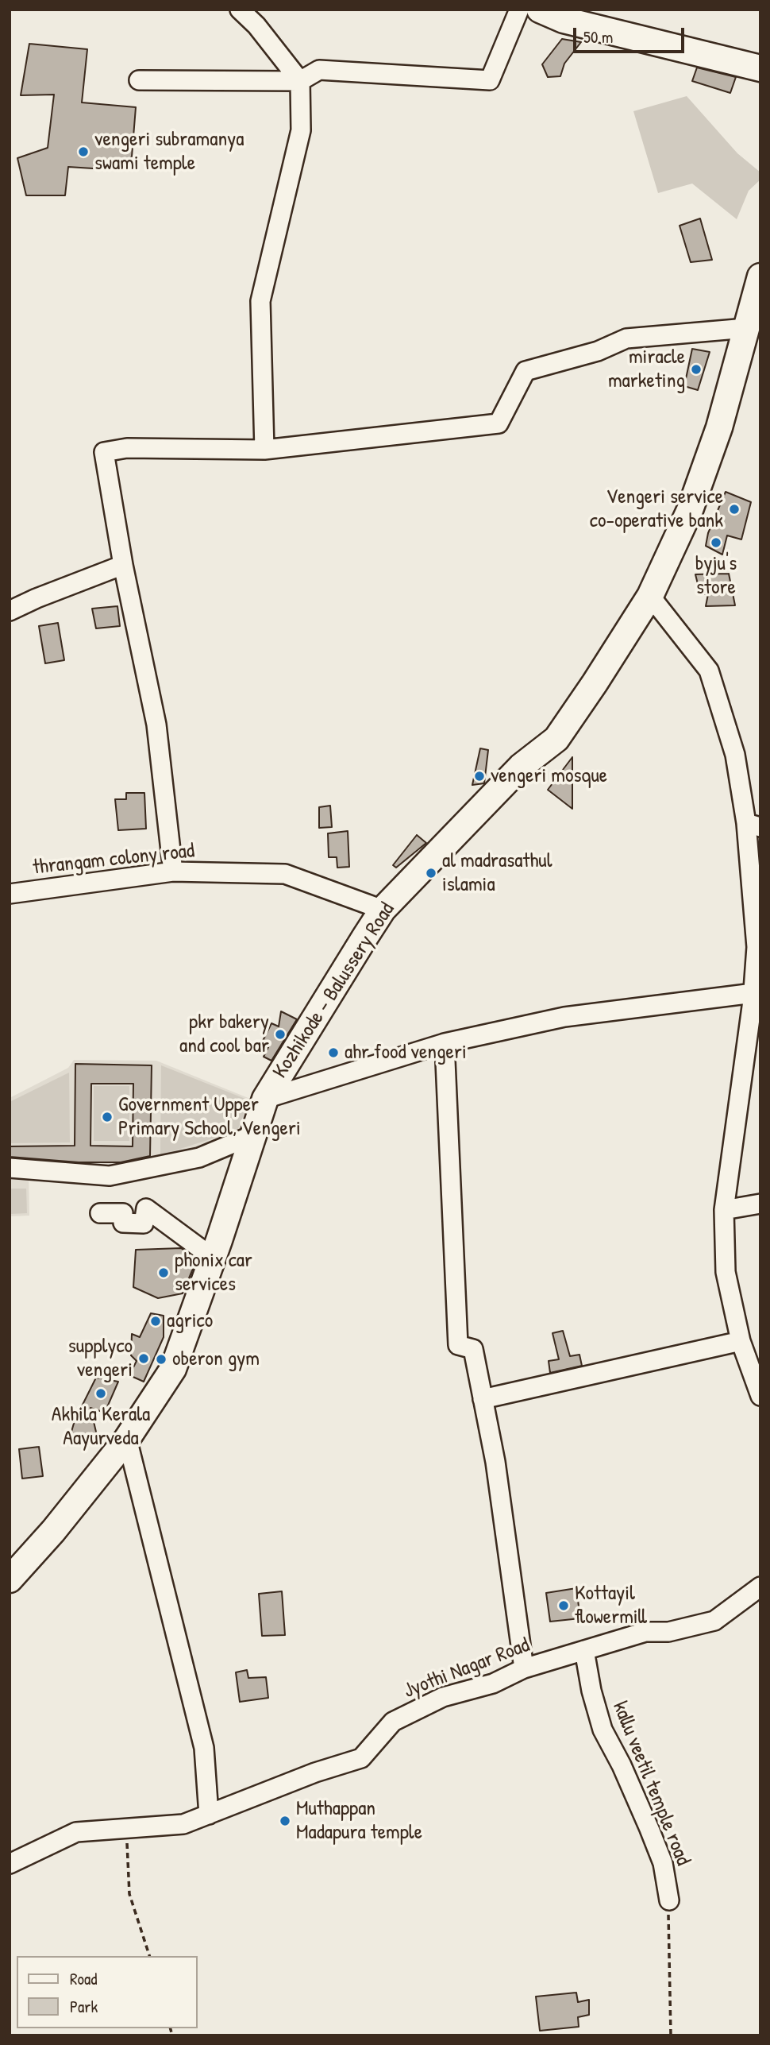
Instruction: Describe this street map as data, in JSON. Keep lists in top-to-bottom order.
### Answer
{
  "streets": {
    "main road": ["Kozhikode - Balussery Road"],
    "street": ["thrangam colony road", "Jyothi Nagar Road", "kallu veetil temple road"]
  },
  "crossings": [
    ["thrangam colony road", "Kozhikode - Balussery Road"],
    ["Jyothi Nagar Road", "kallu veetil temple road"]
  ],
  "places": [
    "vengeri subramanya swami temple",
    "miracle marketing",
    "Vengeri service co-operative bank",
    "byju's store",
    "vengeri mosque",
    "al madrasathul islamia",
    "pkr bakery and cool bar",
    "ahr food vengeri",
    "Government Upper Primary School, Vengeri",
    "phonix car services",
    "agrico",
    "supplyco vengeri",
    "oberon gym",
    "Akhila Kerala Aayurveda",
    "Kottayil flowermill",
    "Muthappan Madapura temple"
  ],
  "legend": ["Road", "Park"],
  "scale_bar": "50 m"
}
